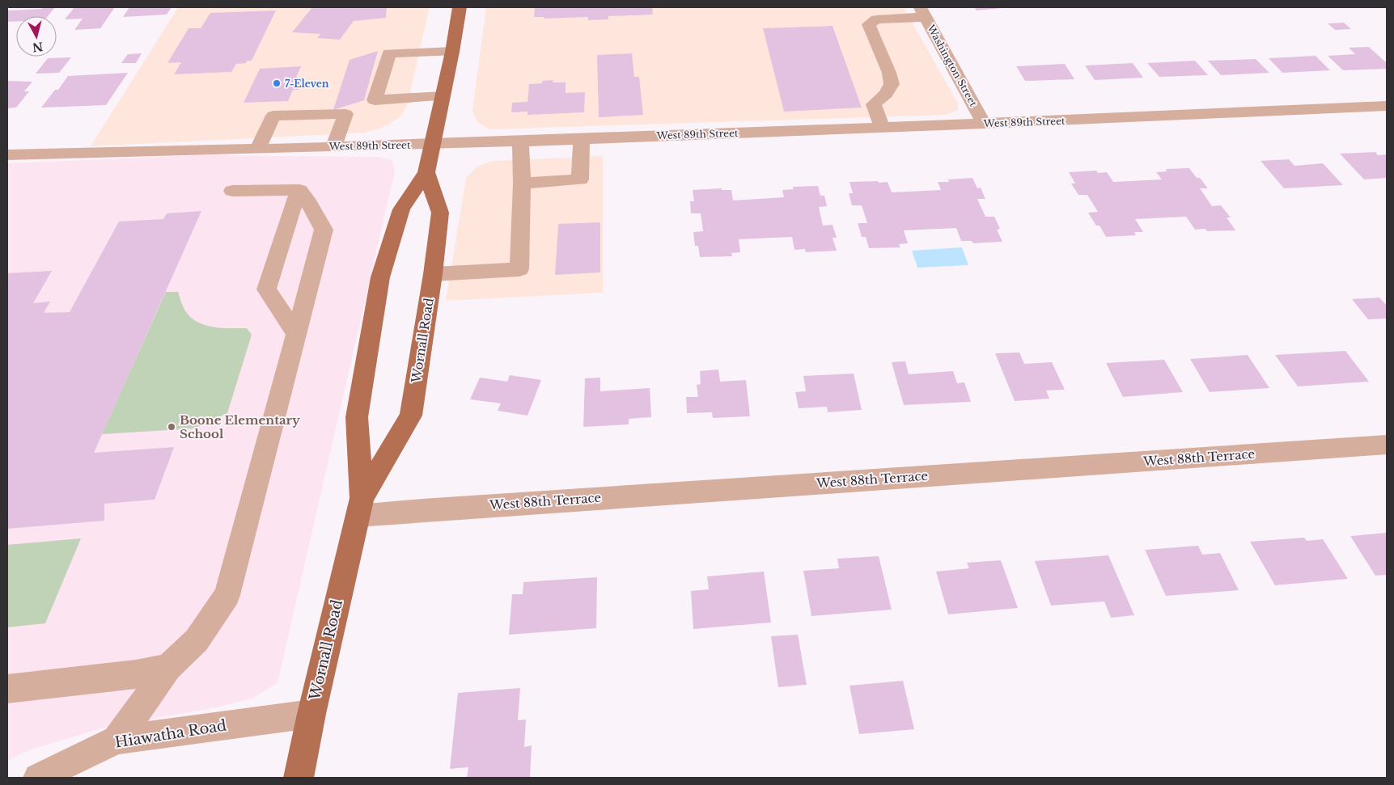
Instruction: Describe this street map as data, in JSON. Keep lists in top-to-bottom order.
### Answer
{
  "streets": {
    "main road": ["Wornall Road"],
    "street": [
      "Washington Street",
      "West 89th Street",
      "West 88th Terrace",
      "Hiawatha Road"
    ]
  },
  "crossings": [
    ["Washington Street", "West 89th Street"],
    ["West 89th Street", "Wornall Road"],
    ["Wornall Road", "West 88th Terrace"],
    ["Wornall Road", "Hiawatha Road"]
  ],
  "places": ["7-Eleven", "Boone Elementary School"],
  "north": "bottom"
}
